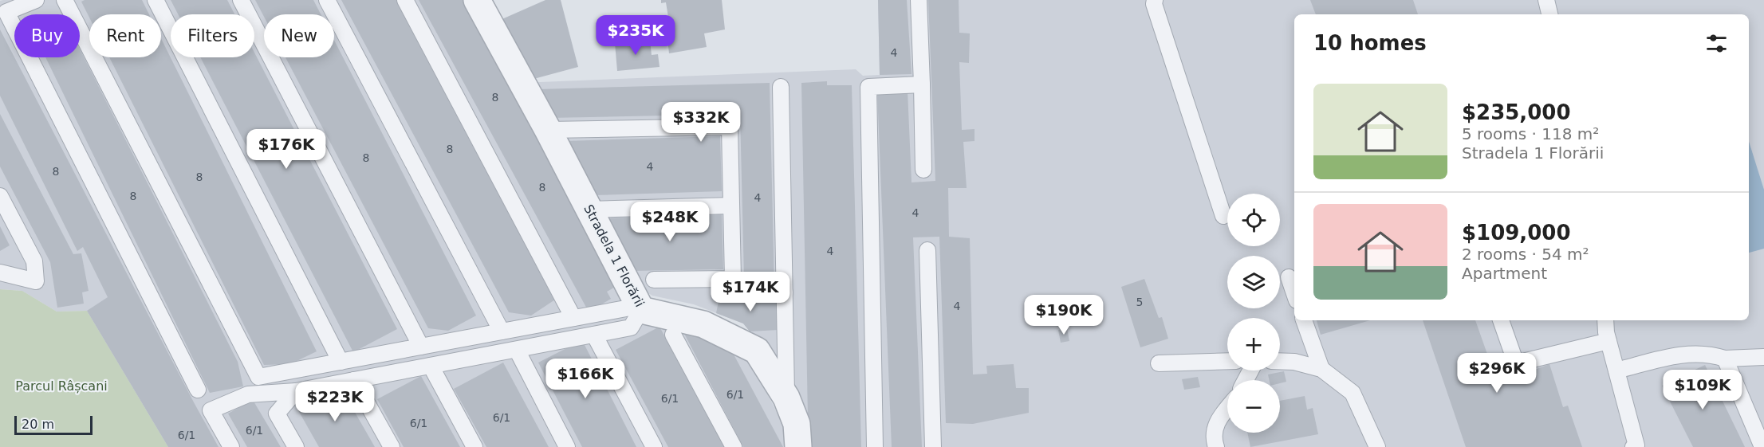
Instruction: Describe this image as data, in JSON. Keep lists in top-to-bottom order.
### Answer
{
  "streets": {
    "street": ["Stradela 1 Florării"]
  },
  "parks": ["Parcul Râșcani"],
  "house_numbers": [
    "4",
    "8",
    "8",
    "8",
    "4",
    "8",
    "8",
    "8",
    "8",
    "4",
    "4",
    "4",
    "5",
    "4",
    "6/1",
    "6/1",
    "6/1",
    "6/1",
    "6/1",
    "6/1"
  ],
  "scale_bar": "20 m",
  "page": {
    "chip": [
      "Buy",
      "Rent",
      "Filters",
      "New"
    ],
    "heading": "10 homes",
    "price": [
      "$235K",
      "$332K",
      "$176K",
      "$248K",
      "$174K",
      "$190K",
      "$296K",
      "$166K",
      "$109K",
      "$223K"
    ],
    "list": [
      {
        "name": "$235,000",
        "note": "5 rooms · 118 m² · Stradela 1 Florării"
      },
      {
        "name": "$109,000",
        "note": "2 rooms · 54 m² · Apartment"
      }
    ],
    "map_buttons": ["+", "−"],
    "scale": "20 m"
  }
}
